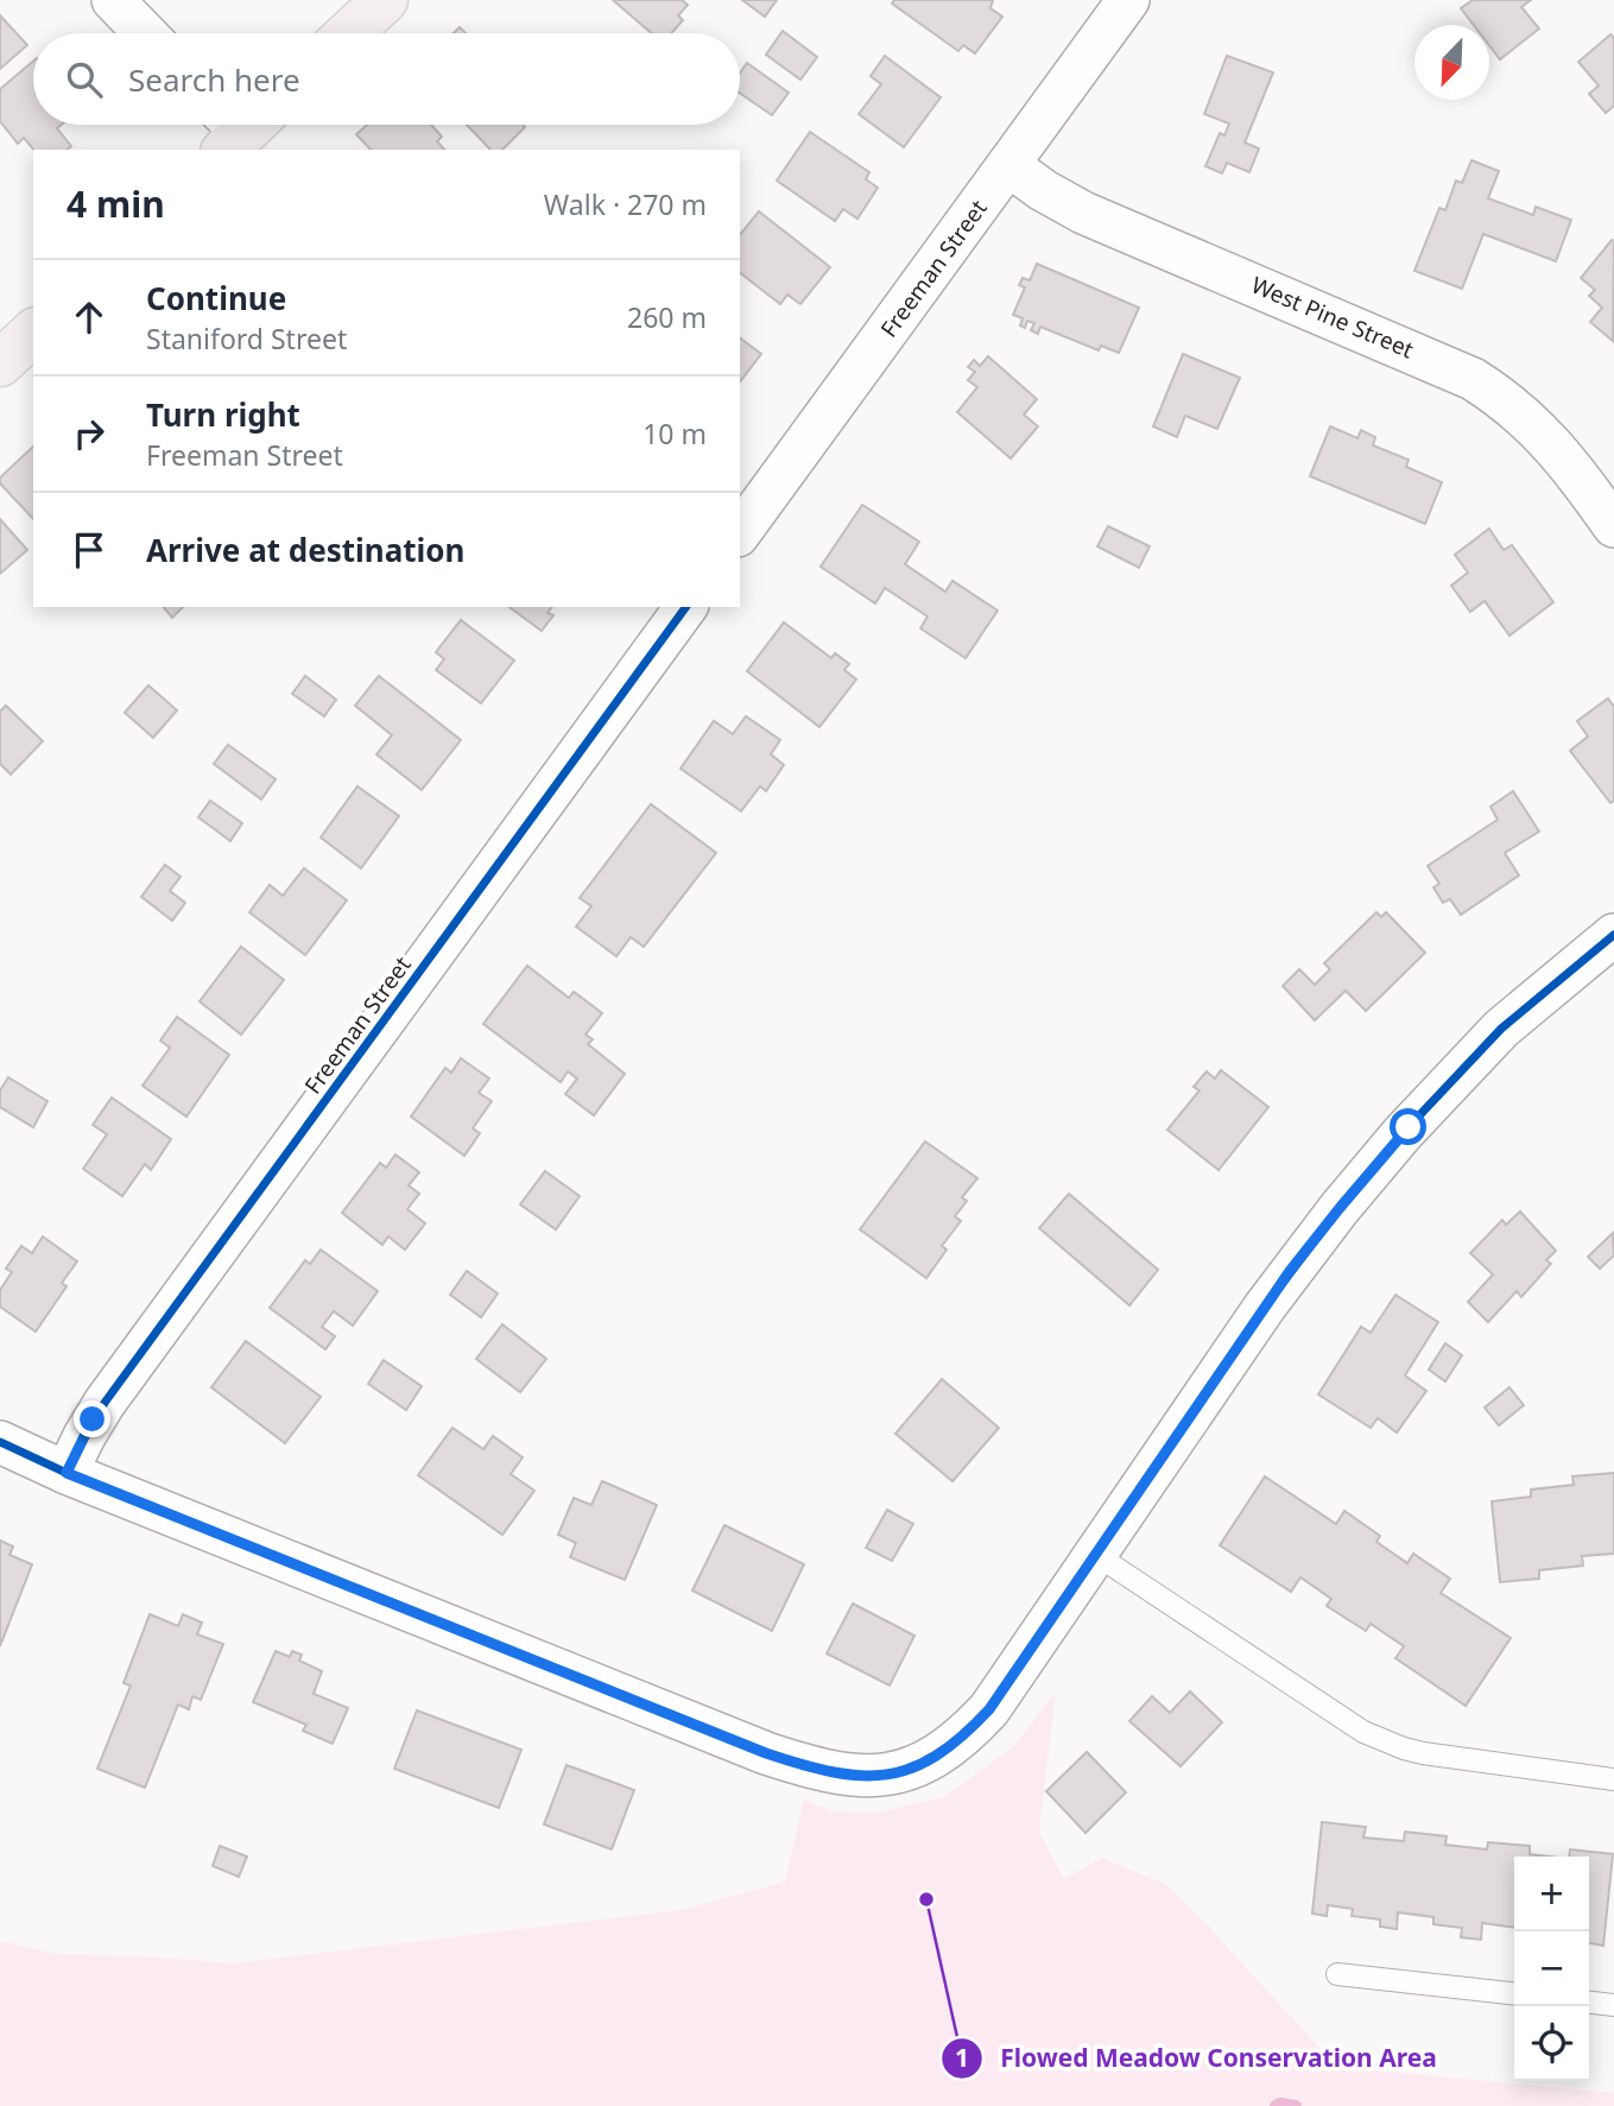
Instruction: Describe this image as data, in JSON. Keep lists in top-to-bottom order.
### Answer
{
  "streets": {
    "street": ["Freeman Street", "West Pine Street"]
  },
  "crossings": [
    ["Freeman Street", "West Pine Street"]
  ],
  "places": ["Flowed Meadow Conservation Area"],
  "north": "bottom left",
  "page": {
    "search": "Search here",
    "heading": ["4 min", "Walk · 270 m"],
    "list": [
      ["Continue", "Staniford Street", "260 m"],
      ["Turn right", "Freeman Street", "10 m"],
      "Arrive at destination"
    ],
    "map_buttons": ["+", "−"]
  }
}
